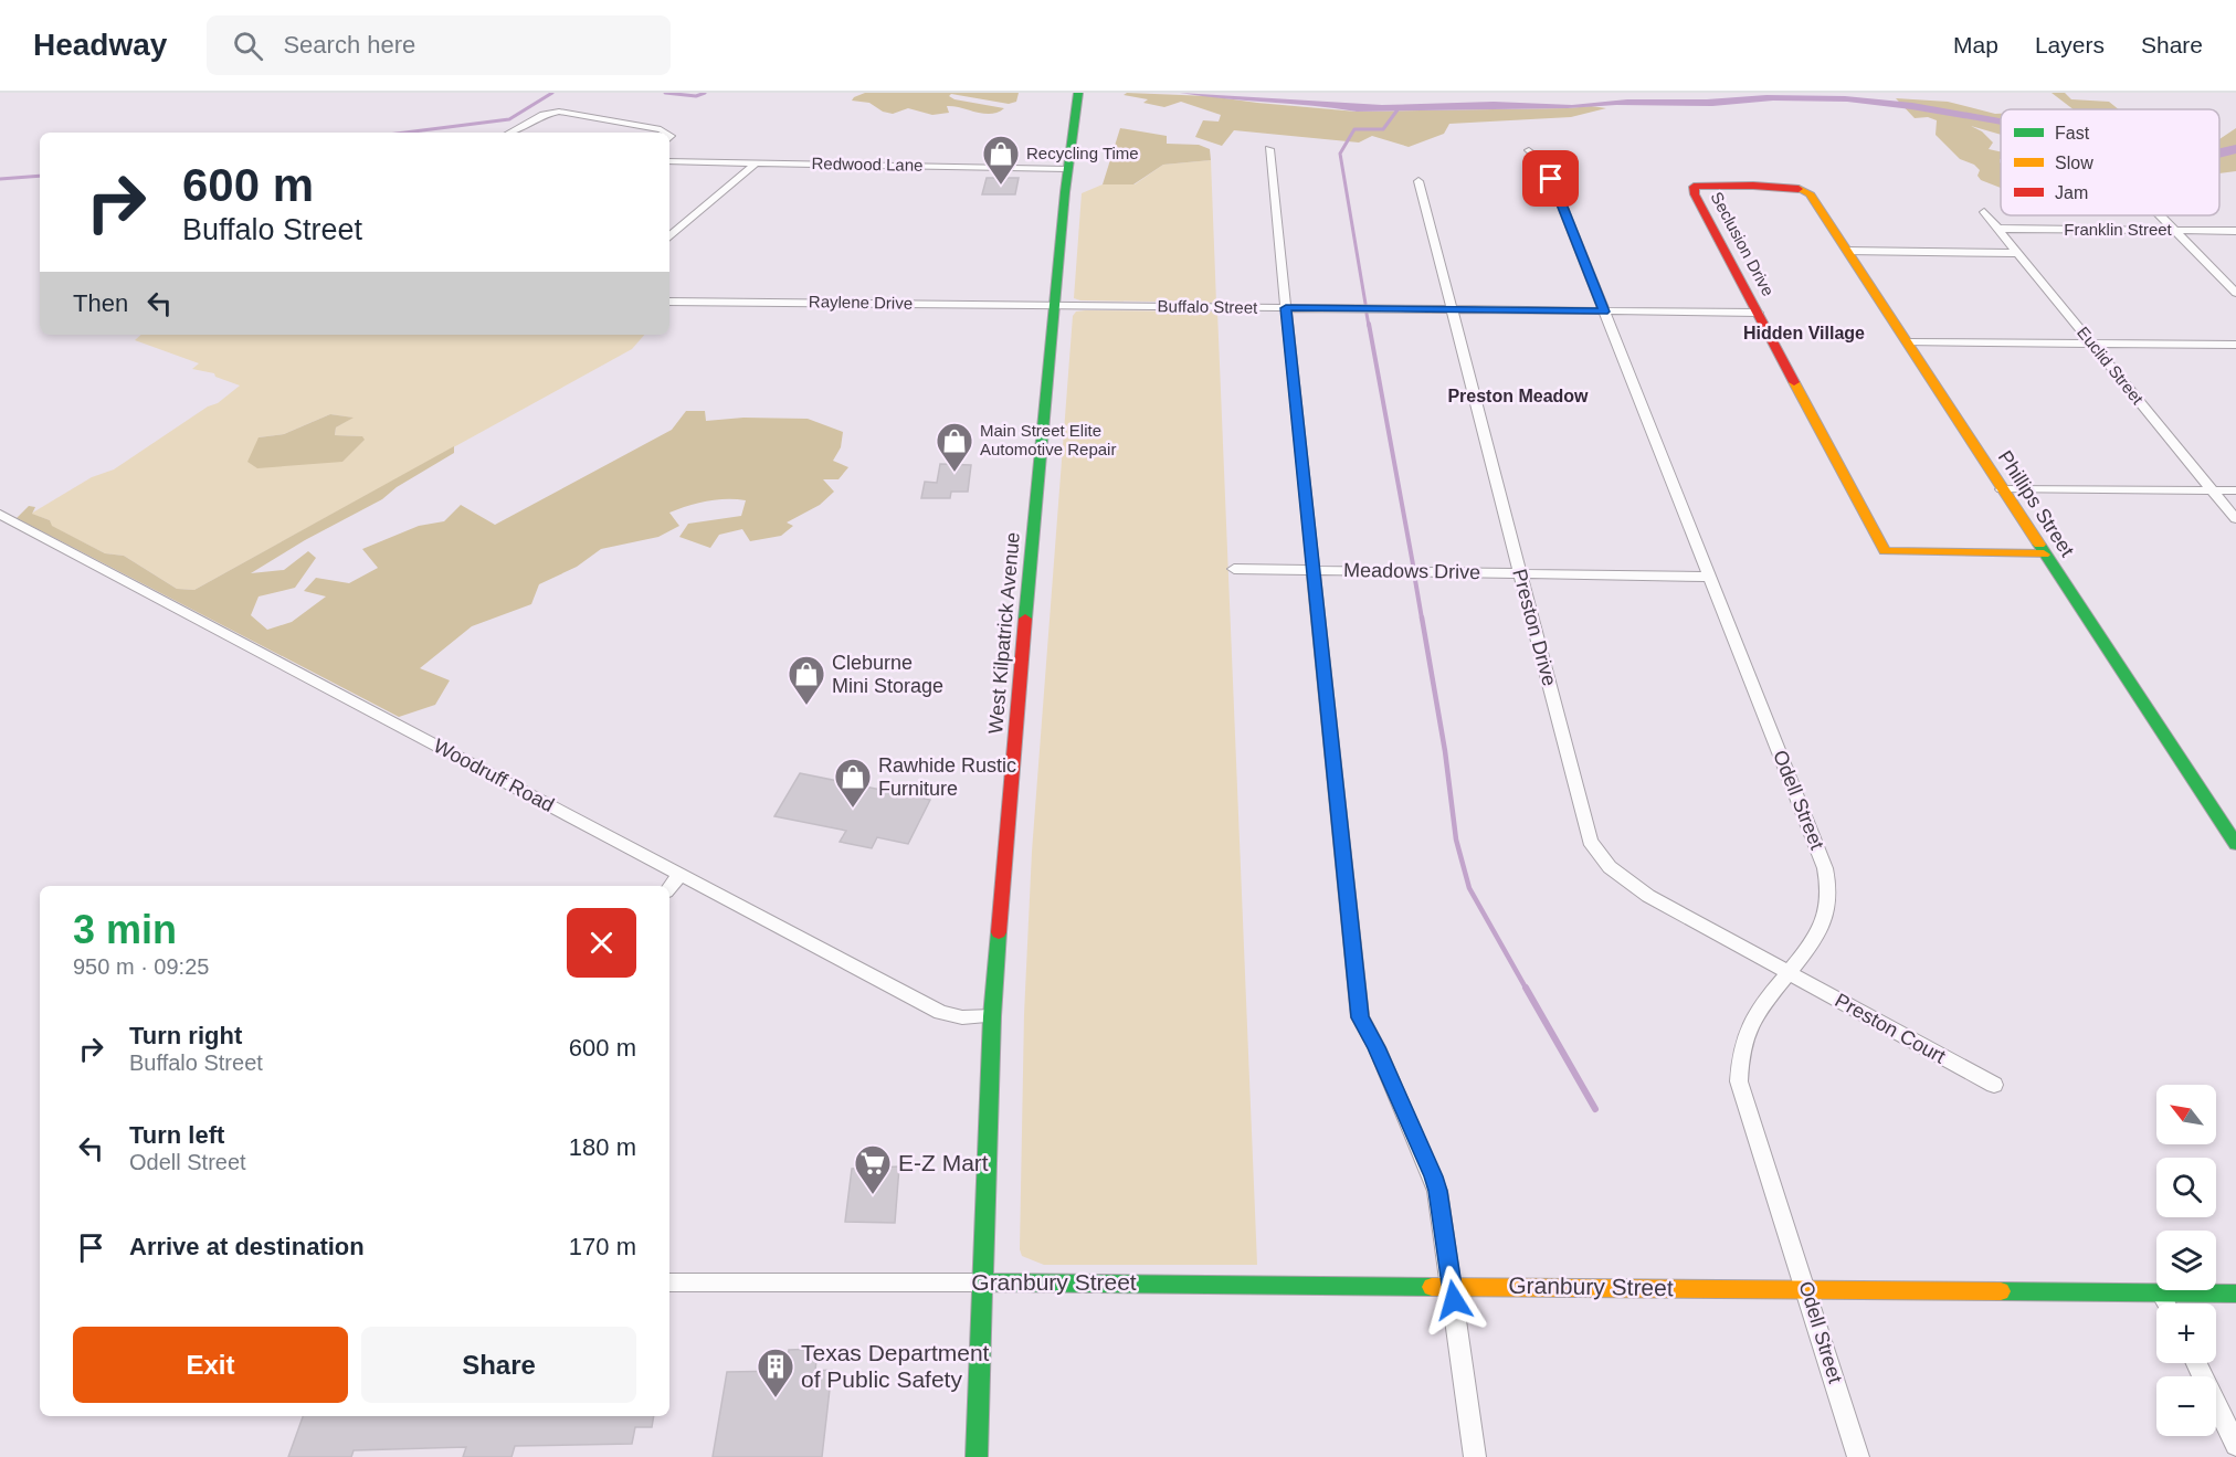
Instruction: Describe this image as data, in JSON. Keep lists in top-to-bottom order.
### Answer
{
  "streets": {
    "street": [
      "Redwood Lane",
      "Franklin Street",
      "Seclusion Drive",
      "Raylene Drive",
      "Buffalo Street",
      "Euclid Street",
      "Phillips Street",
      "Meadows Drive",
      "Preston Drive",
      "West Kilpatrick Avenue",
      "Woodruff Road",
      "Odell Street",
      "Preston Court",
      "Granbury Street"
    ]
  },
  "crossings": [
    ["Redwood Lane", "West Kilpatrick Avenue"],
    ["Franklin Street", "Euclid Street"],
    ["Seclusion Drive", "Buffalo Street"],
    ["Seclusion Drive", "Phillips Street"],
    ["Raylene Drive", "Buffalo Street"],
    ["Raylene Drive", "West Kilpatrick Avenue"],
    ["Buffalo Street", "Preston Drive"],
    ["Buffalo Street", "West Kilpatrick Avenue"],
    ["Buffalo Street", "Odell Street"],
    ["Meadows Drive", "Preston Drive"],
    ["Meadows Drive", "Odell Street"],
    ["Preston Drive", "Odell Street"],
    ["Preston Drive", "Preston Court"],
    ["West Kilpatrick Avenue", "Woodruff Road"],
    ["West Kilpatrick Avenue", "Granbury Street"],
    ["Odell Street", "Preston Court"],
    ["Odell Street", "Granbury Street"]
  ],
  "districts": ["Hidden Village", "Preston Meadow"],
  "places": {
    "shop": [
      "Recycling Time",
      "Main Street Elite Automotive Repair",
      "Cleburne Mini Storage",
      "Rawhide Rustic Furniture"
    ],
    "supermarket": ["E-Z Mart"],
    "building": ["Texas Department of Public Safety"]
  },
  "legend": ["Fast", "Slow", "Jam"],
  "north": "top left",
  "page": {
    "header": "Headway",
    "search": "Search here",
    "nav": ["Map", "Layers", "Share"],
    "turn": ["600 m", "Buffalo Street"],
    "then": "Then",
    "heading": ["3 min", "950 m · 09:25"],
    "list": [
      {
        "name": "Turn right",
        "note": "Buffalo Street",
        "value": "600 m"
      },
      {
        "name": "Turn left",
        "note": "Odell Street",
        "value": "180 m"
      },
      {
        "name": "Arrive at destination",
        "value": "170 m"
      }
    ],
    "map_buttons": ["+", "−"],
    "buttons": ["Exit", "Share"]
  }
}
